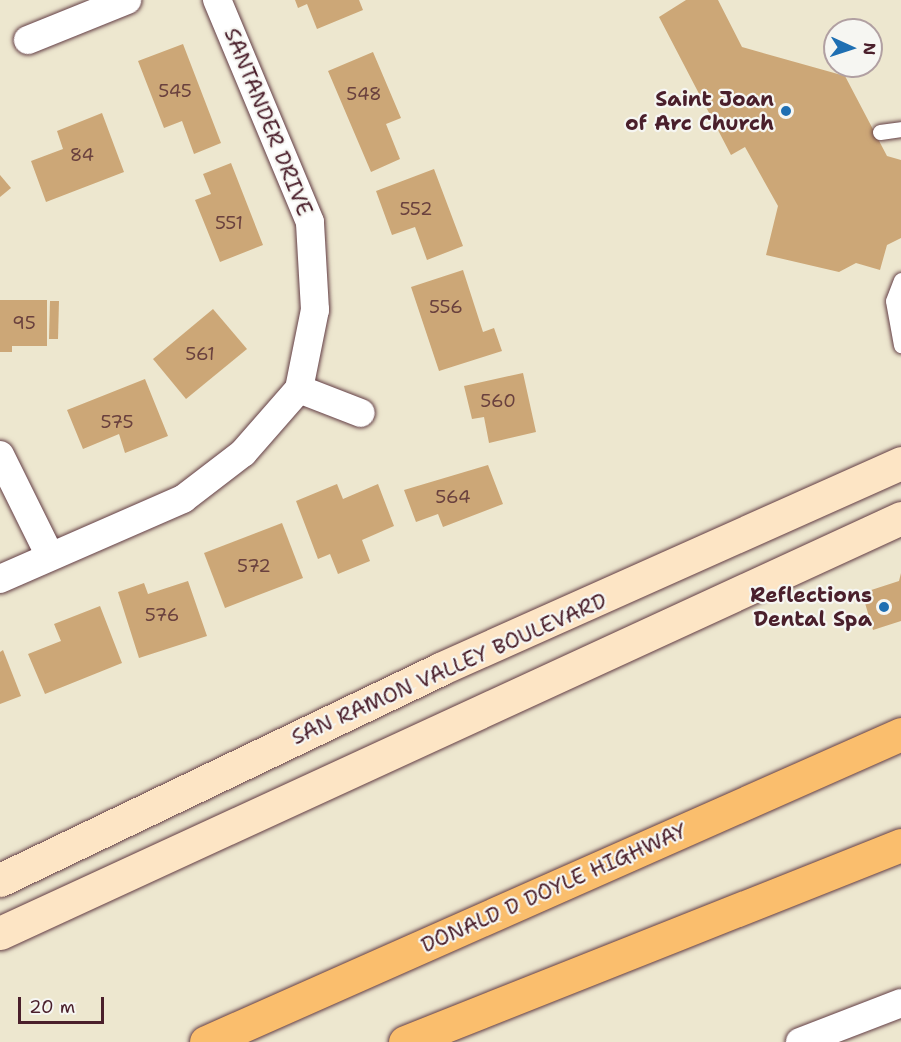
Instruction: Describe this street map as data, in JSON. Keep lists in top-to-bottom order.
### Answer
{
  "streets": {
    "highway": ["DONALD D DOYLE HIGHWAY"],
    "main road": ["SAN RAMON VALLEY BOULEVARD"],
    "street": ["SANTANDER DRIVE"]
  },
  "places": ["Saint Joan of Arc Church", "Reflections Dental Spa"],
  "house_numbers": [
    "545",
    "548",
    "84",
    "552",
    "551",
    "556",
    "95",
    "561",
    "560",
    "575",
    "564",
    "572",
    "576"
  ],
  "scale_bar": "20 m",
  "north": "right"
}
